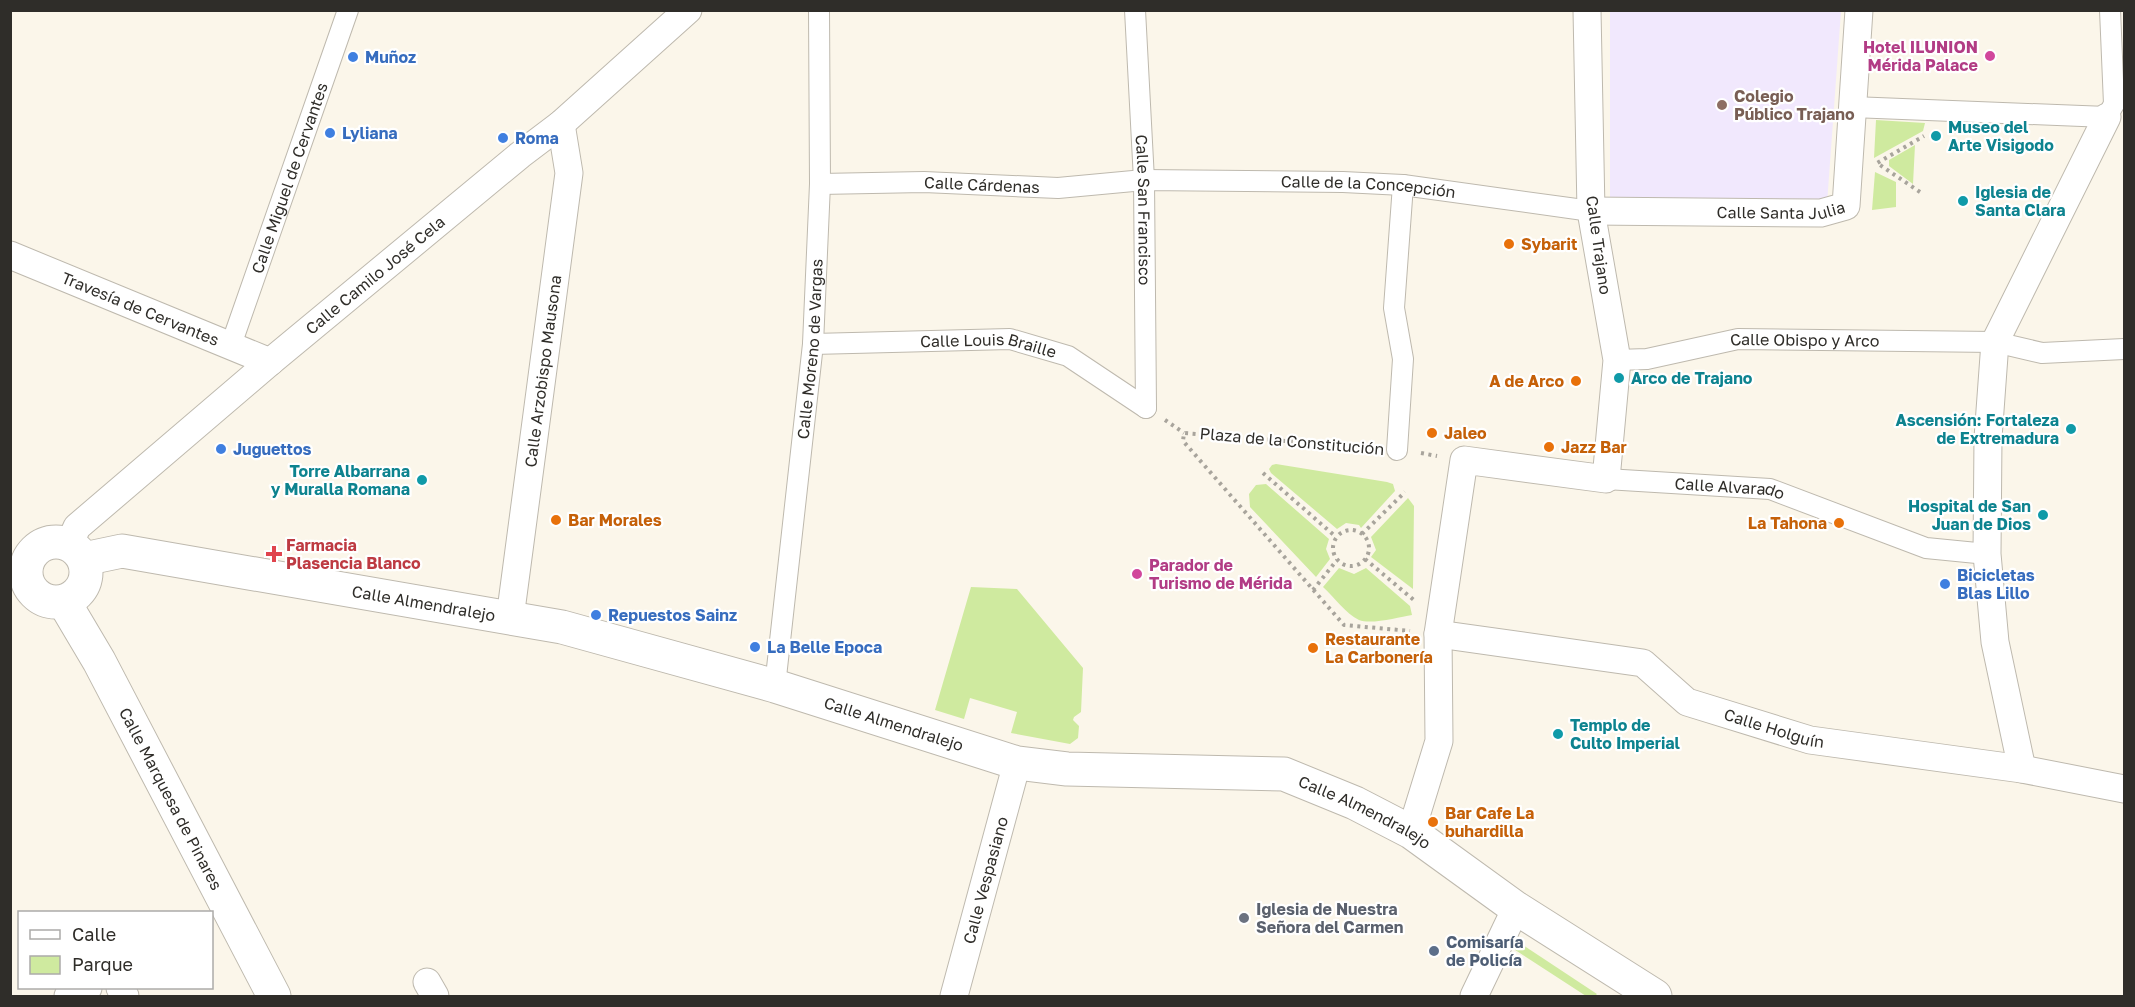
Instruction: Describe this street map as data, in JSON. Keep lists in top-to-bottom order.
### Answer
{
  "streets": {
    "main road": ["Calle Almendralejo", "Calle Marquesa de Pinares"],
    "street": [
      "Calle Miguel de Cervantes",
      "Calle Cárdenas",
      "Calle de la Concepción",
      "Calle Santa Julia",
      "Calle San Francisco",
      "Calle Trajano",
      "Calle Camilo José Cela",
      "Travesía de Cervantes",
      "Calle Obispo y Arco",
      "Calle Louis Braille",
      "Calle Moreno de Vargas",
      "Calle Arzobispo Mausona",
      "Calle Alvarado",
      "Calle Holguín",
      "Calle Vespasiano"
    ],
    "path": ["Plaza de la Constitución"]
  },
  "crossings": [
    ["Calle Miguel de Cervantes", "Travesía de Cervantes"],
    ["Calle Cárdenas", "Calle de la Concepción"],
    ["Calle Cárdenas", "Calle San Francisco"],
    ["Calle Cárdenas", "Calle Moreno de Vargas"],
    ["Calle de la Concepción", "Calle Santa Julia"],
    ["Calle de la Concepción", "Calle San Francisco"],
    ["Calle de la Concepción", "Calle Trajano"],
    ["Calle Santa Julia", "Calle Trajano"],
    ["Calle San Francisco", "Calle Louis Braille"],
    ["Calle Trajano", "Calle Obispo y Arco"],
    ["Calle Trajano", "Calle Alvarado"],
    ["Calle Camilo José Cela", "Travesía de Cervantes"],
    ["Calle Camilo José Cela", "Calle Arzobispo Mausona"],
    ["Calle Camilo José Cela", "Calle Almendralejo"],
    ["Calle Camilo José Cela", "Calle Marquesa de Pinares"],
    ["Calle Louis Braille", "Calle Moreno de Vargas"],
    ["Calle Moreno de Vargas", "Calle Almendralejo"],
    ["Calle Arzobispo Mausona", "Calle Almendralejo"],
    ["Plaza de la Constitución", "Calle Alvarado"],
    ["Plaza de la Constitución", "Calle Holguín"],
    ["Calle Almendralejo", "Calle Marquesa de Pinares"],
    ["Calle Almendralejo", "Calle Vespasiano"]
  ],
  "places": {
    "other": [
      "Hotel ILUNION Mérida Palace",
      "Muñoz",
      "Colegio Público Trajano",
      "Lyliana",
      "Museo del Arte Visigodo",
      "Roma",
      "Iglesia de Santa Clara",
      "Sybarit",
      "Arco de Trajano",
      "A de Arco",
      "Ascensión: Fortaleza de Extremadura",
      "Jaleo",
      "Jazz Bar",
      "Juguettos",
      "Torre Albarrana y Muralla Romana",
      "Hospital de San Juan de Dios",
      "Bar Morales",
      "La Tahona",
      "Parador de Turismo de Mérida",
      "Bicicletas Blas Lillo",
      "Repuestos Sainz",
      "La Belle Epoca",
      "Restaurante La Carbonería",
      "Templo de Culto Imperial",
      "Bar Cafe La buhardilla",
      "Iglesia de Nuestra Señora del Carmen",
      "Comisaría de Policía"
    ],
    "health": ["Farmacia Plasencia Blanco"]
  },
  "legend": ["Calle", "Parque"]
}
